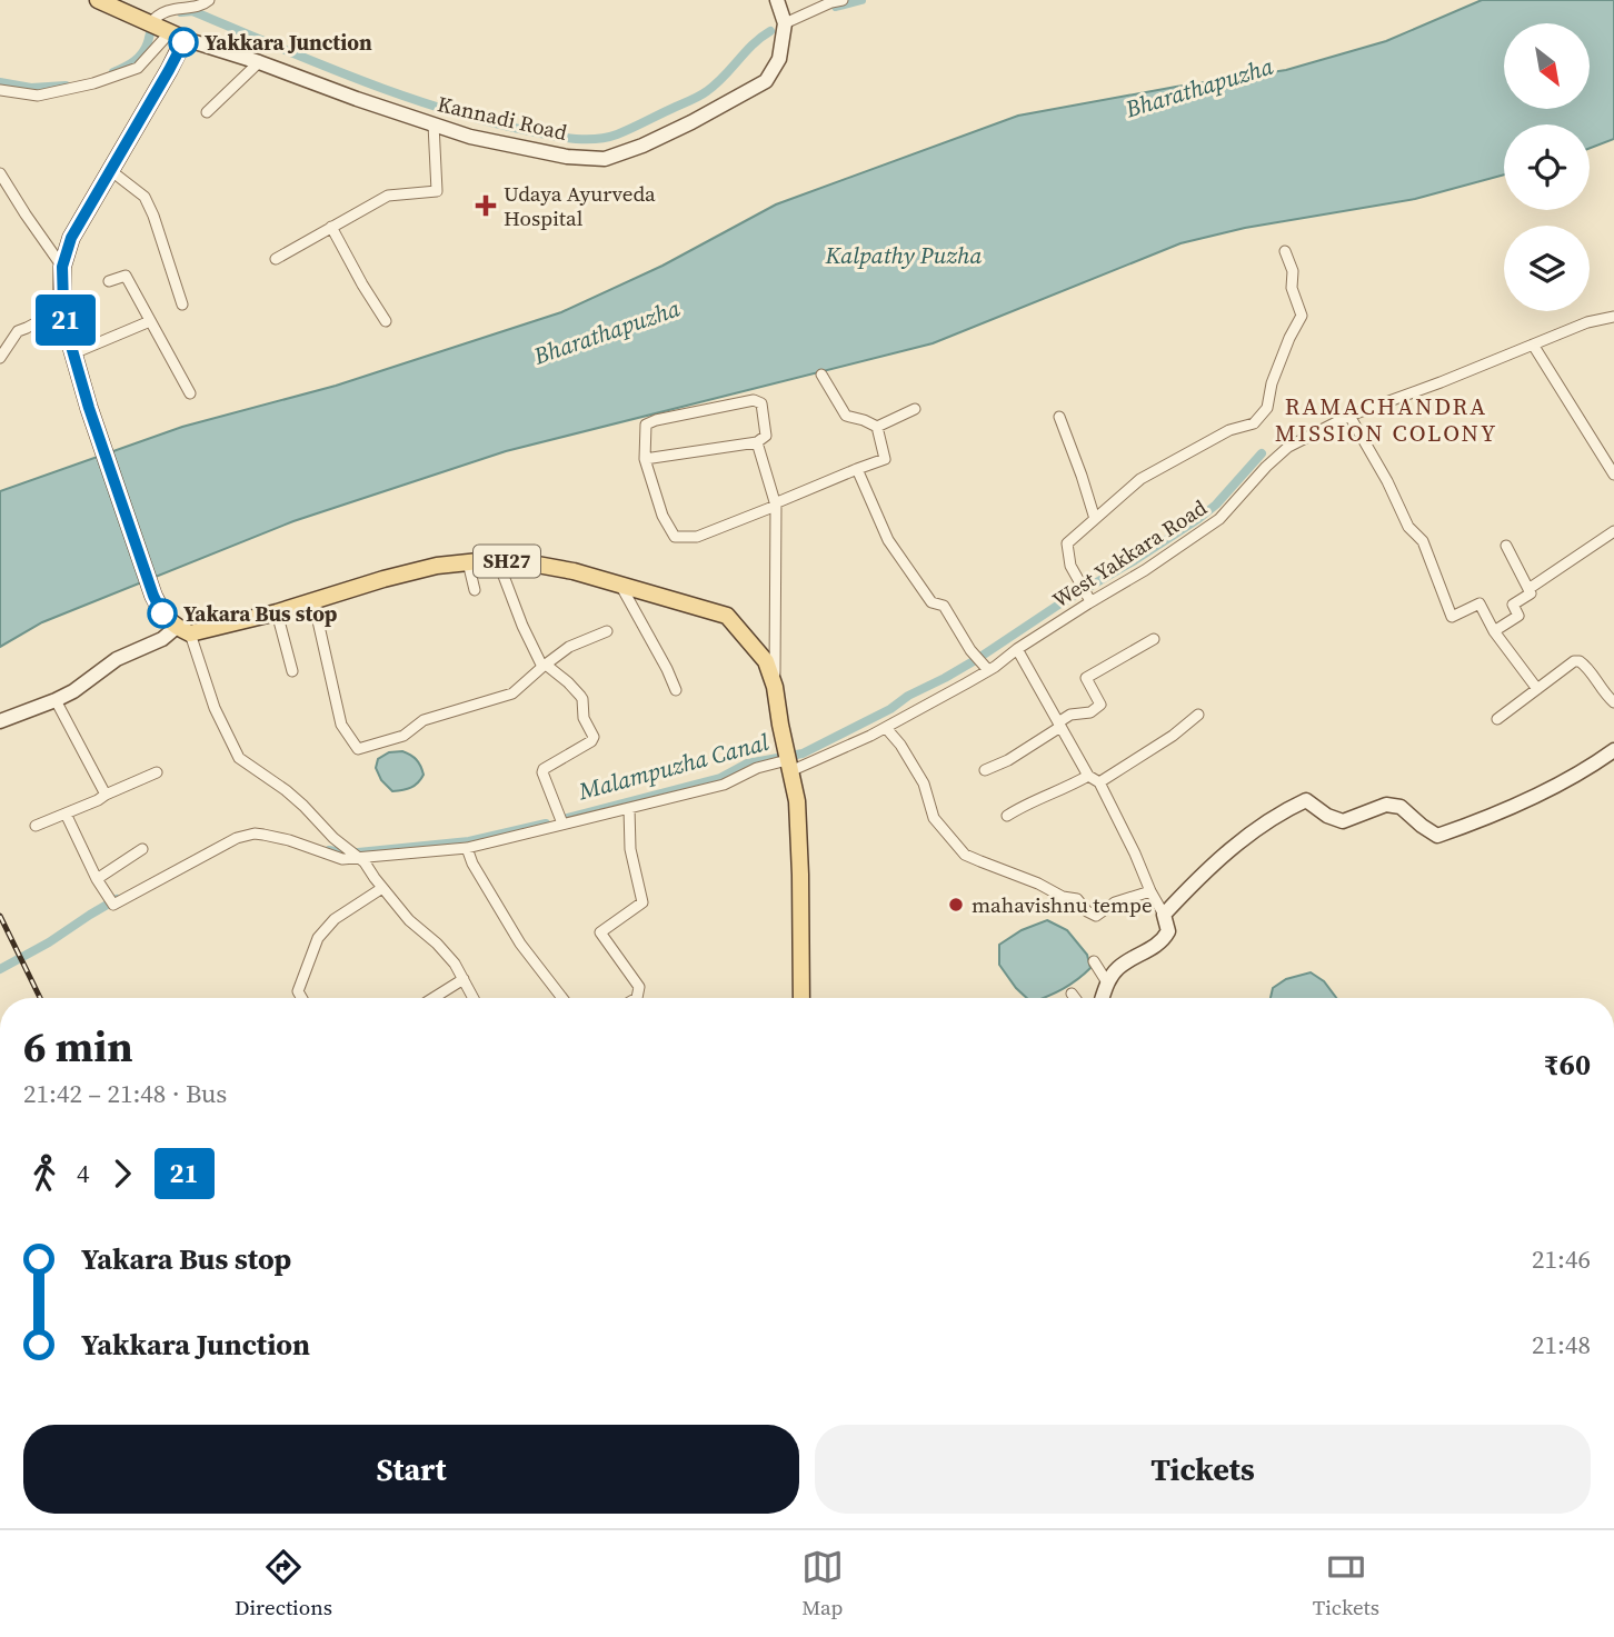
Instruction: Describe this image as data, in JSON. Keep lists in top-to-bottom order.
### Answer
{
  "streets": {
    "main road": ["SH27"],
    "street": ["Kannadi Road", "West Yakkara Road"]
  },
  "crossings": [
    ["West Yakkara Road", "SH27"]
  ],
  "districts": ["RAMACHANDRA MISSION COLONY"],
  "water": ["Bharathapuzha", "Kalpathy Puzha", "Malampuzha Canal"],
  "places": {
    "other": ["Yakkara Junction", "Yakara Bus stop", "mahavishnu tempe"],
    "health": ["Udaya Ayurveda Hospital"]
  },
  "lines": ["bus line 21"],
  "north": "bottom right",
  "page": {
    "on_map": "21",
    "heading": ["6 min", "21:42 – 21:48 · Bus", "₹60"],
    "legs": ["4", "21"],
    "list": [
      {
        "name": "Yakara Bus stop",
        "value": "21:46"
      },
      {
        "name": "Yakkara Junction",
        "value": "21:48"
      }
    ],
    "buttons": ["Start", "Tickets"],
    "tabs": ["Directions", "Map", "Tickets"]
  }
}
